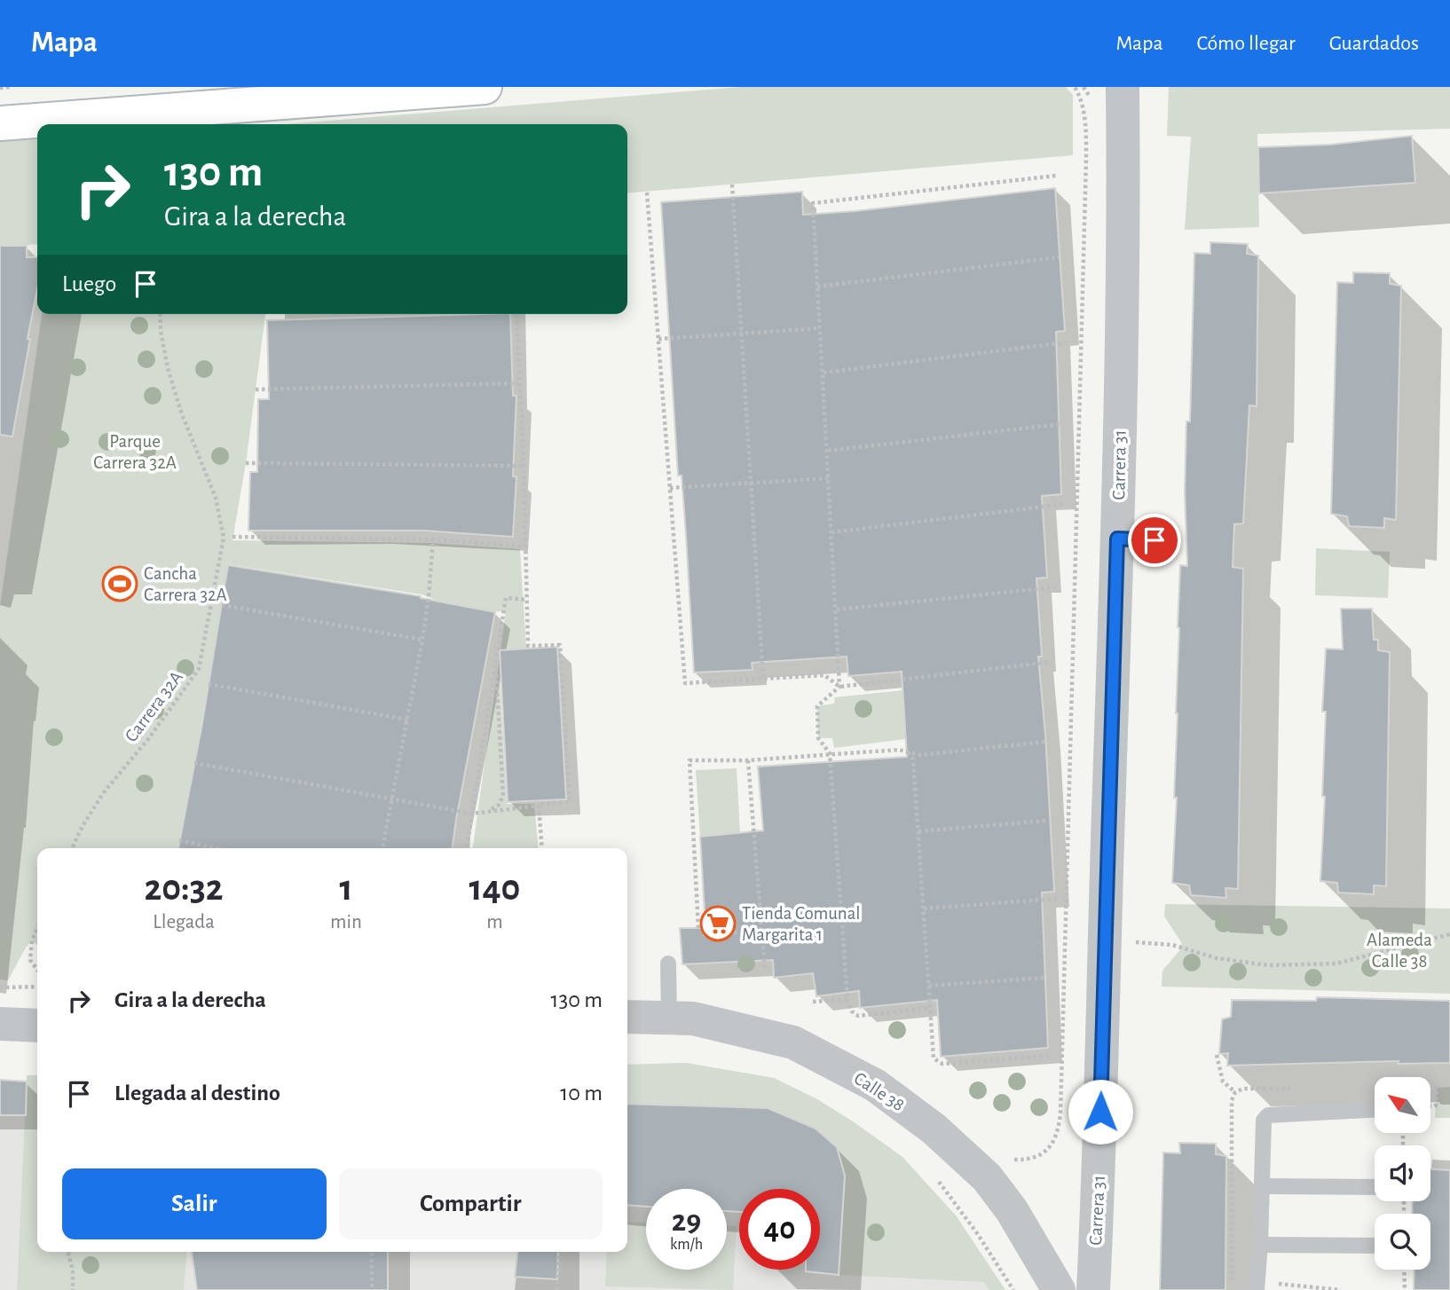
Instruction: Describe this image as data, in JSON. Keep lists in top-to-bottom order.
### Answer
{
  "streets": {
    "street": ["Carrera 31", "Calle 38"],
    "path": ["Carrera 32A"]
  },
  "parks": ["Parque Carrera 32A", "Alameda Calle 38"],
  "places": {
    "sports": ["Cancha Carrera 32A"],
    "supermarket": ["Tienda Comunal Margarita 1"]
  },
  "north": "top left",
  "page": {
    "header": "Mapa",
    "nav": ["Mapa", "Cómo llegar", "Guardados"],
    "turn": ["130 m", "Gira a la derecha"],
    "then": "Luego",
    "eta": [
      "20:32",
      "Llegada",
      "1",
      "min",
      "140",
      "m"
    ],
    "list": [
      {
        "name": "Gira a la derecha",
        "value": "130 m"
      },
      {
        "name": "Llegada al destino",
        "value": "10 m"
      }
    ],
    "buttons": ["Salir", "Compartir"],
    "speed": "29 km/h",
    "limit": "40"
  }
}
